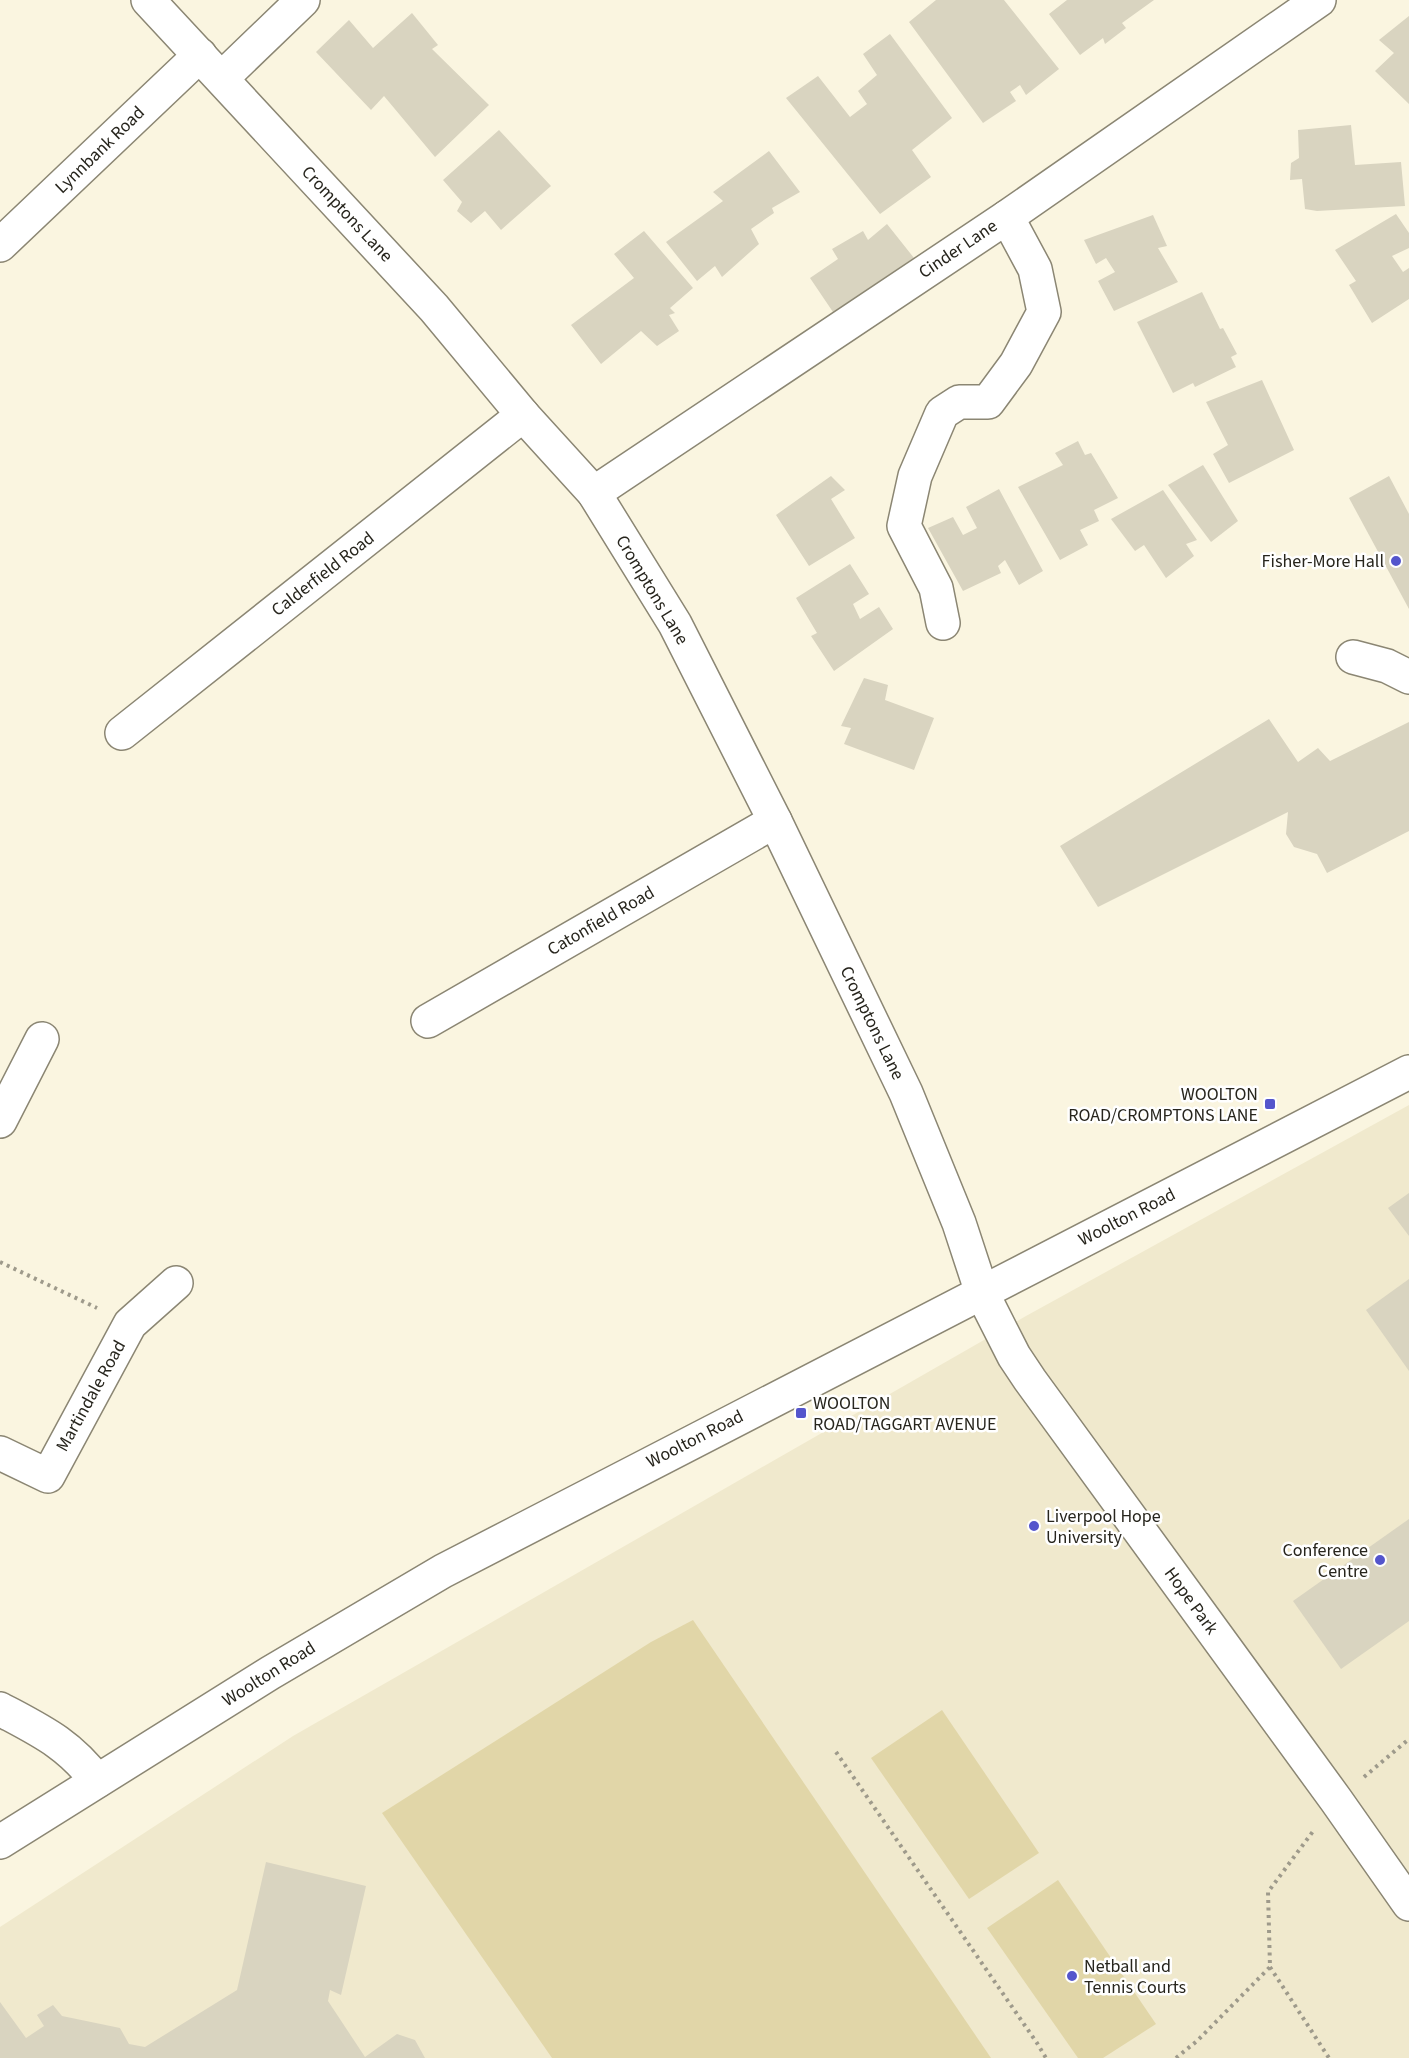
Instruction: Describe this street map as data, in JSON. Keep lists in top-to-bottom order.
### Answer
{
  "streets": {
    "street": [
      "Lynnbank Road",
      "Cromptons Lane",
      "Cinder Lane",
      "Calderfield Road",
      "Catonfield Road",
      "Woolton Road",
      "Martindale Road",
      "Hope Park"
    ]
  },
  "crossings": [
    ["Lynnbank Road", "Cromptons Lane"],
    ["Cromptons Lane", "Cinder Lane"],
    ["Cromptons Lane", "Calderfield Road"],
    ["Cromptons Lane", "Catonfield Road"],
    ["Cromptons Lane", "Woolton Road"],
    ["Cromptons Lane", "Hope Park"],
    ["Woolton Road", "Hope Park"]
  ],
  "places": {
    "other": [
      "Fisher-More Hall",
      "Liverpool Hope University",
      "Conference Centre",
      "Netball and Tennis Courts"
    ],
    "transit": ["WOOLTON ROAD/CROMPTONS LANE", "WOOLTON ROAD/TAGGART AVENUE"]
  }
}
